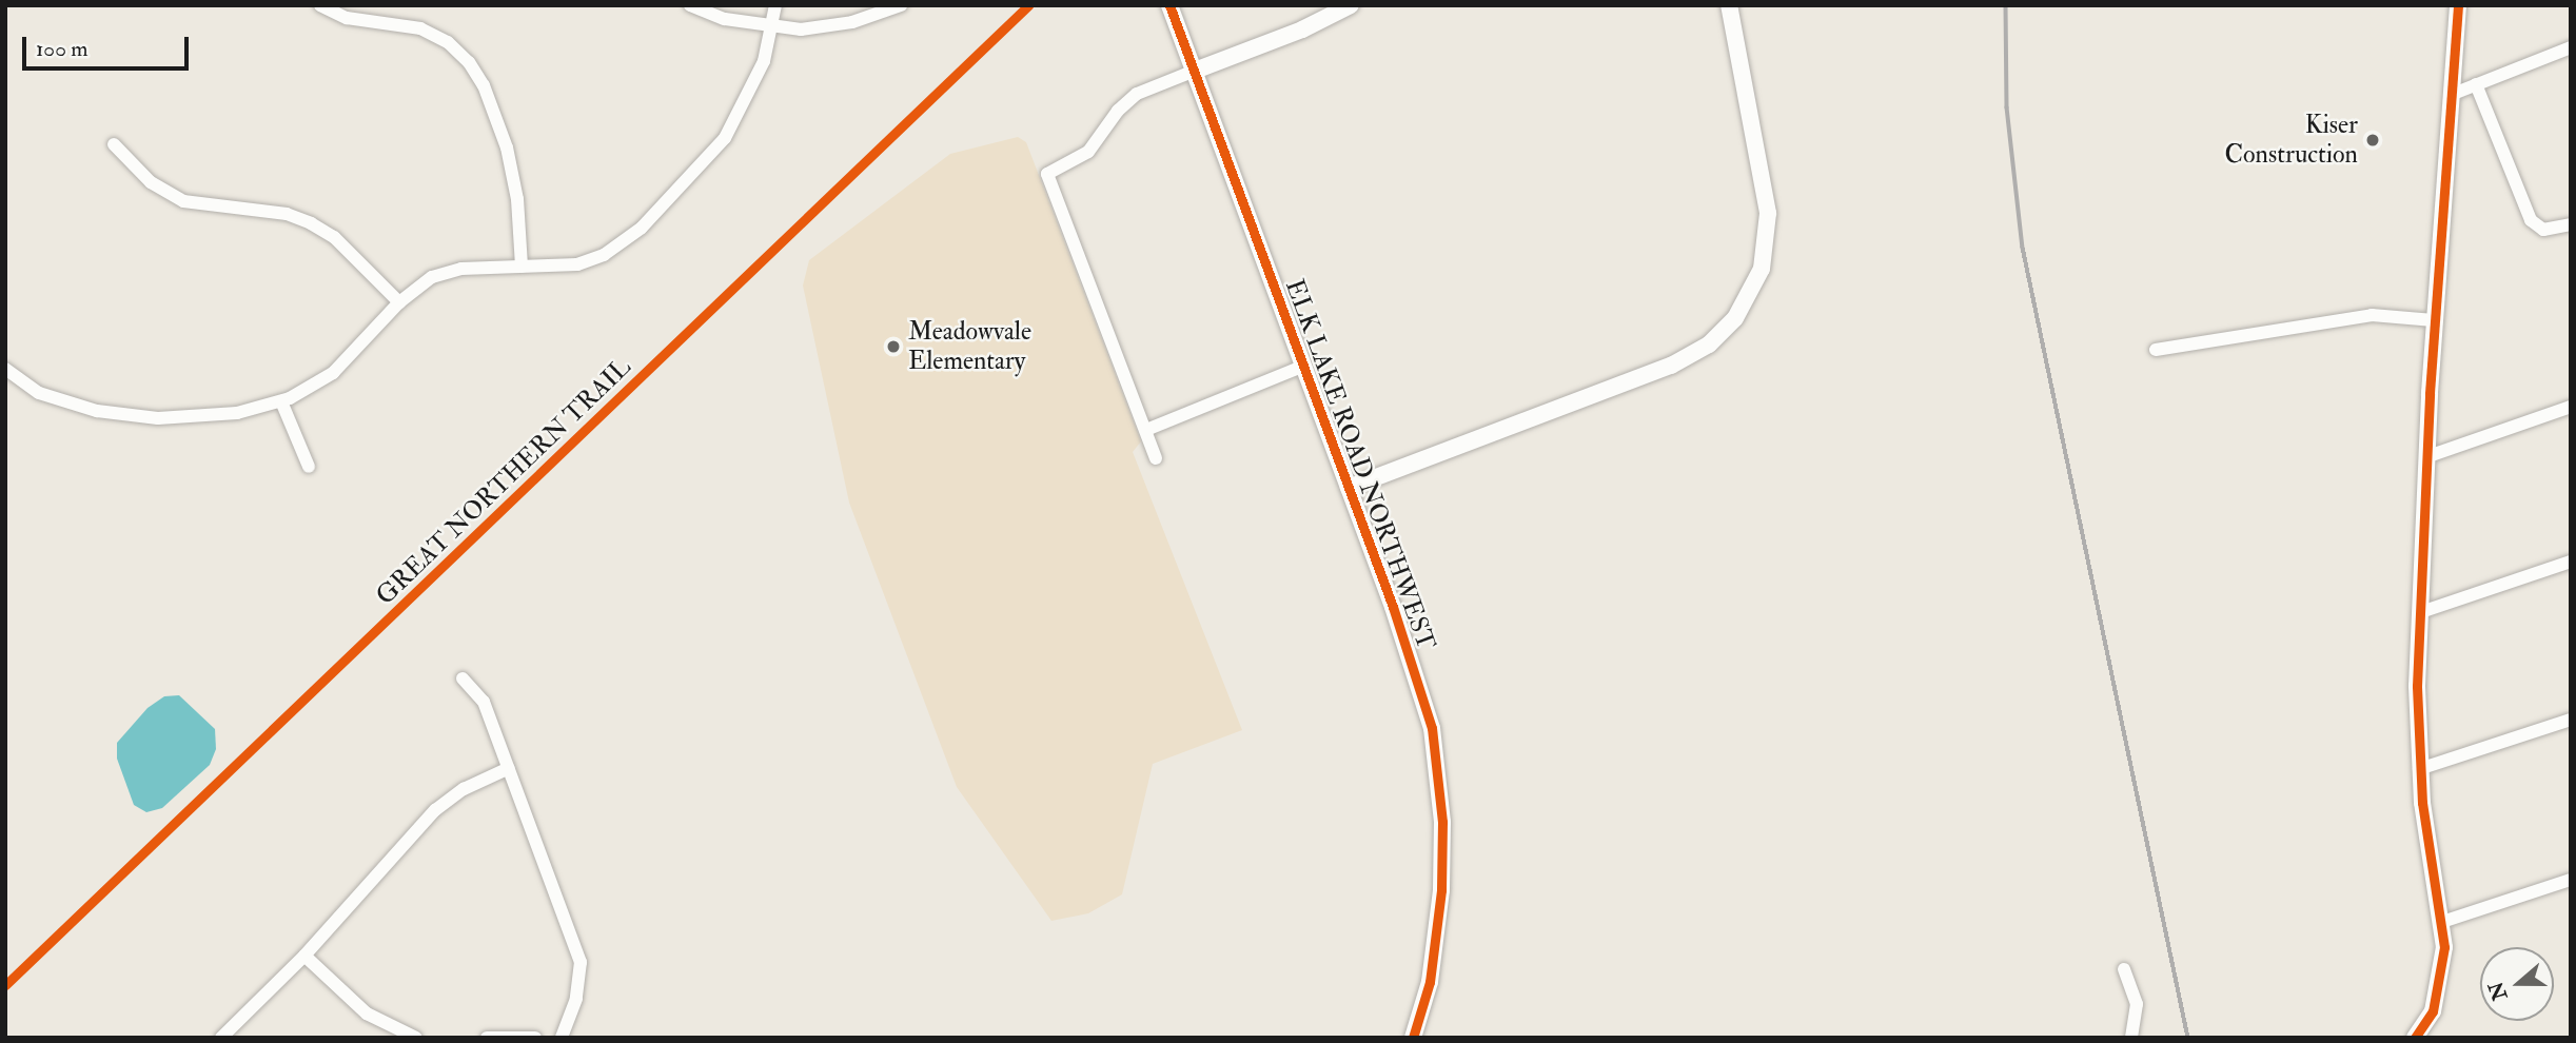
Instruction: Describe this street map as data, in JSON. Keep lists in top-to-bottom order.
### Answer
{
  "streets": {
    "street": ["ELK LAKE ROAD NORTHWEST"],
    "cycle path": ["GREAT NORTHERN TRAIL"]
  },
  "places": ["Kiser Construction", "Meadowvale Elementary"],
  "scale_bar": "100 m",
  "north": "left"
}
